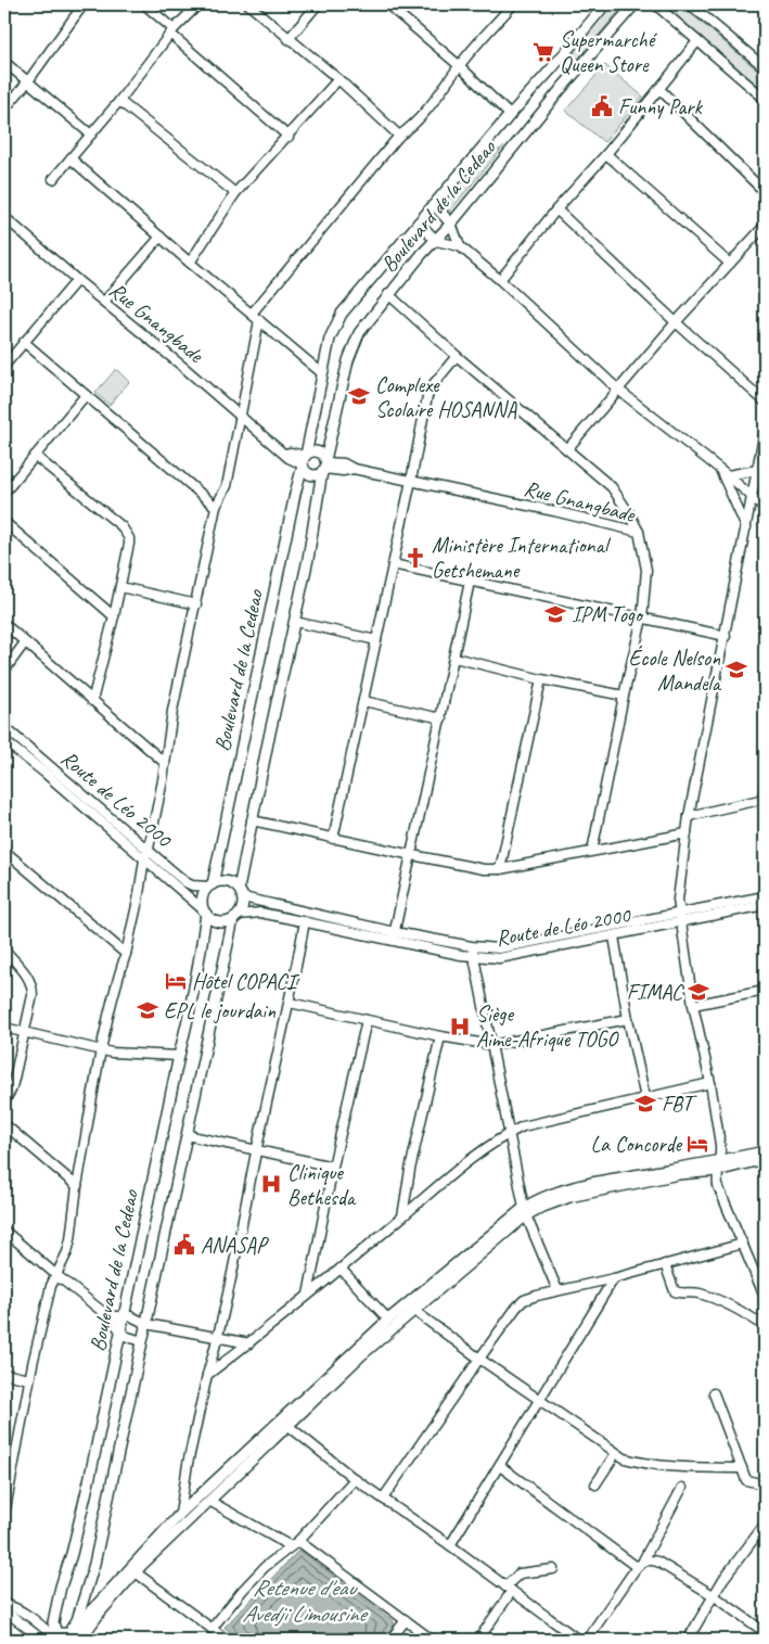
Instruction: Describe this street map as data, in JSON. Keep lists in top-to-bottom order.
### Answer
{
  "streets": {
    "main road": ["Boulevard de la Cedeao"],
    "street": ["Rue Gnangbade", "Route de Léo 2000"]
  },
  "crossings": [
    ["Boulevard de la Cedeao", "Rue Gnangbade"],
    ["Boulevard de la Cedeao", "Route de Léo 2000"]
  ],
  "water": ["Retenue d'eau Avedji Limousine"],
  "places": {
    "supermarket": ["Supermarché Queen Store"],
    "public building": ["Funny Park", "ANASAP"],
    "school or university": [
      "Complexe Scolaire HOSANNA",
      "IPM Togo",
      "École Nelson Mandela",
      "FIMAC",
      "EPL le jourdain",
      "FBT"
    ],
    "church": ["Ministère International Getshemane"],
    "hotel": ["Hôtel COPACI", "La Concorde"],
    "hospital": ["Siège Aime-Afrique TOGO", "Clinique Bethesda"]
  }
}
